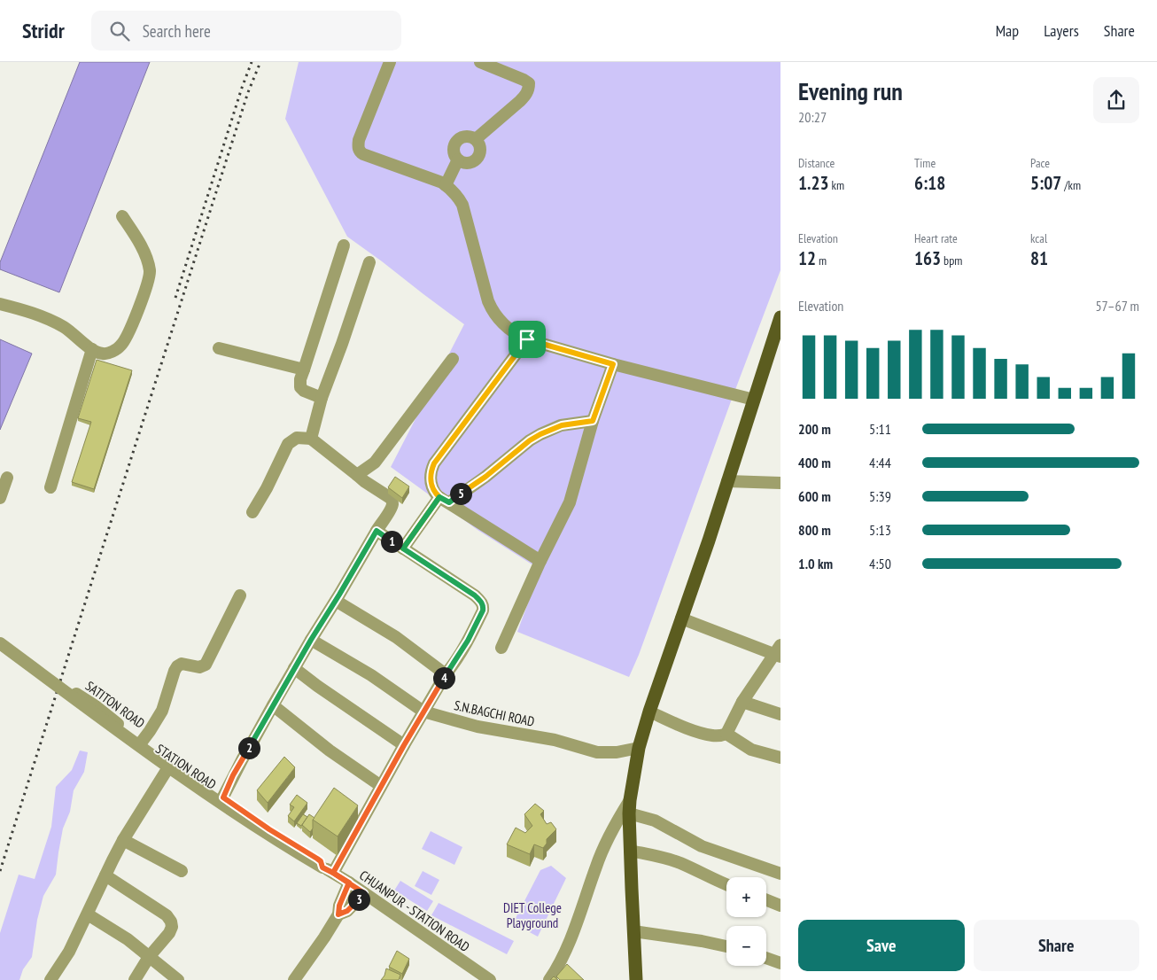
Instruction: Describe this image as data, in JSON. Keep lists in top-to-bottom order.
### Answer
{
  "streets": {
    "street": [
      "SATITON ROAD",
      "S.N.BAGCHI ROAD",
      "STATION ROAD",
      "CHUANPUR - STATION ROAD"
    ]
  },
  "crossings": [
    ["SATITON ROAD", "STATION ROAD"],
    ["SATITON ROAD", "CHUANPUR - STATION ROAD"],
    ["STATION ROAD", "CHUANPUR - STATION ROAD"]
  ],
  "parks": ["DIET College Playground"],
  "page": {
    "header": "Stridr",
    "search": "Search here",
    "nav": ["Map", "Layers", "Share"],
    "heading": ["Evening run", "20:27"],
    "stats": [
      ["Distance", "1.23 km"],
      ["Time", "6:18"],
      ["Pace", "5:07 /km"],
      ["Elevation", "12 m"],
      ["Heart rate", "163 bpm"],
      ["kcal", "81"]
    ],
    "chart": ["Elevation", "57–67 m"],
    "list": [
      {
        "name": "200 m",
        "note": "5:11"
      },
      {
        "name": "400 m",
        "note": "4:44"
      },
      {
        "name": "600 m",
        "note": "5:39"
      },
      {
        "name": "800 m",
        "note": "5:13"
      },
      {
        "name": "1.0 km",
        "note": "4:50"
      }
    ],
    "pins": [
      "5",
      "1",
      "4",
      "2",
      "3"
    ],
    "map_buttons": ["+", "−"],
    "buttons": ["Save", "Share"]
  }
}
